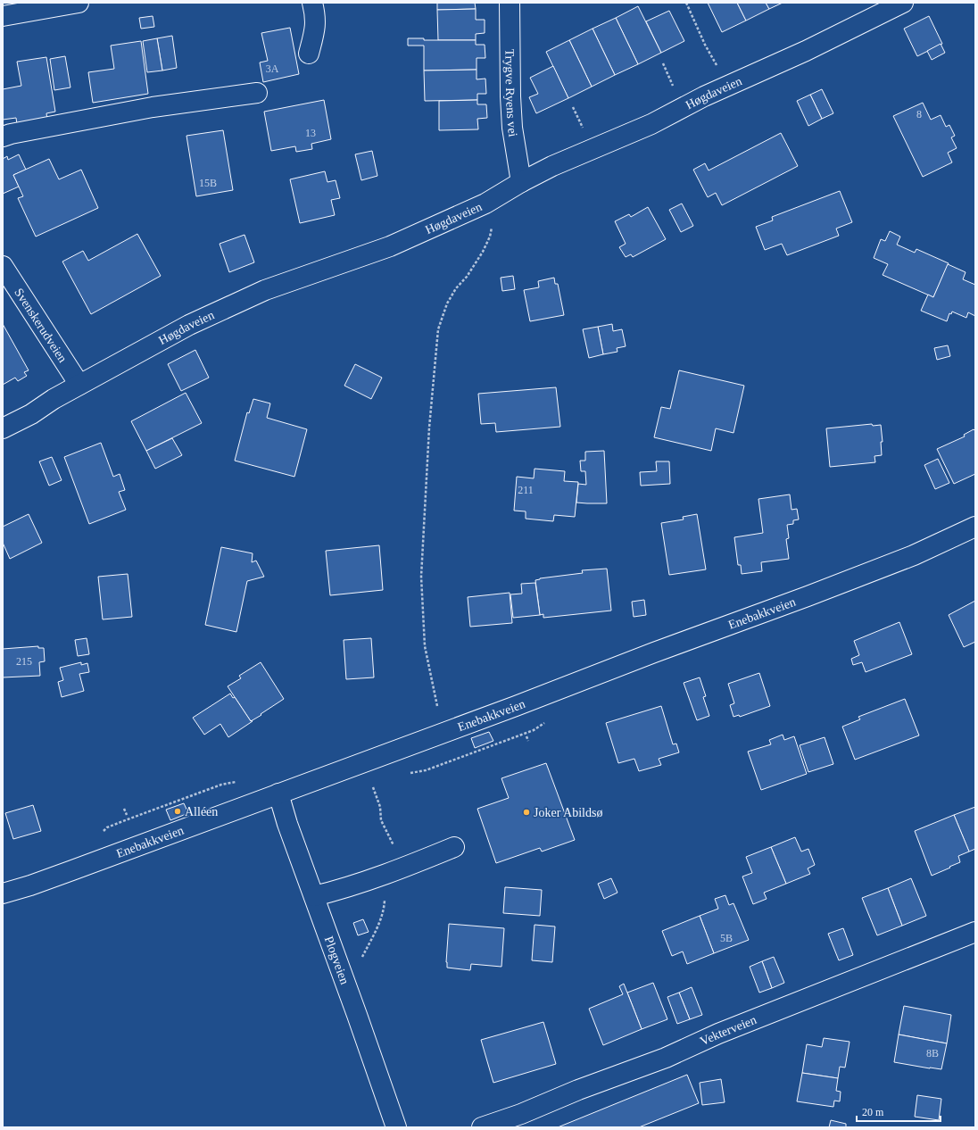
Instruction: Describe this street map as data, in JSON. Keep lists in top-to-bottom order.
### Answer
{
  "streets": {
    "street": [
      "Trygve Ryens vei",
      "Høgdaveien",
      "Svenskerudveien",
      "Enebakkveien",
      "Plogveien",
      "Vekterveien"
    ]
  },
  "crossings": [
    ["Trygve Ryens vei", "Høgdaveien"],
    ["Høgdaveien", "Svenskerudveien"],
    ["Enebakkveien", "Plogveien"]
  ],
  "places": ["Alléen", "Joker Abildsø"],
  "house_numbers": [
    "3A",
    "8",
    "13",
    "15B",
    "211",
    "215",
    "5B",
    "8B"
  ],
  "scale_bar": "20 m"
}
